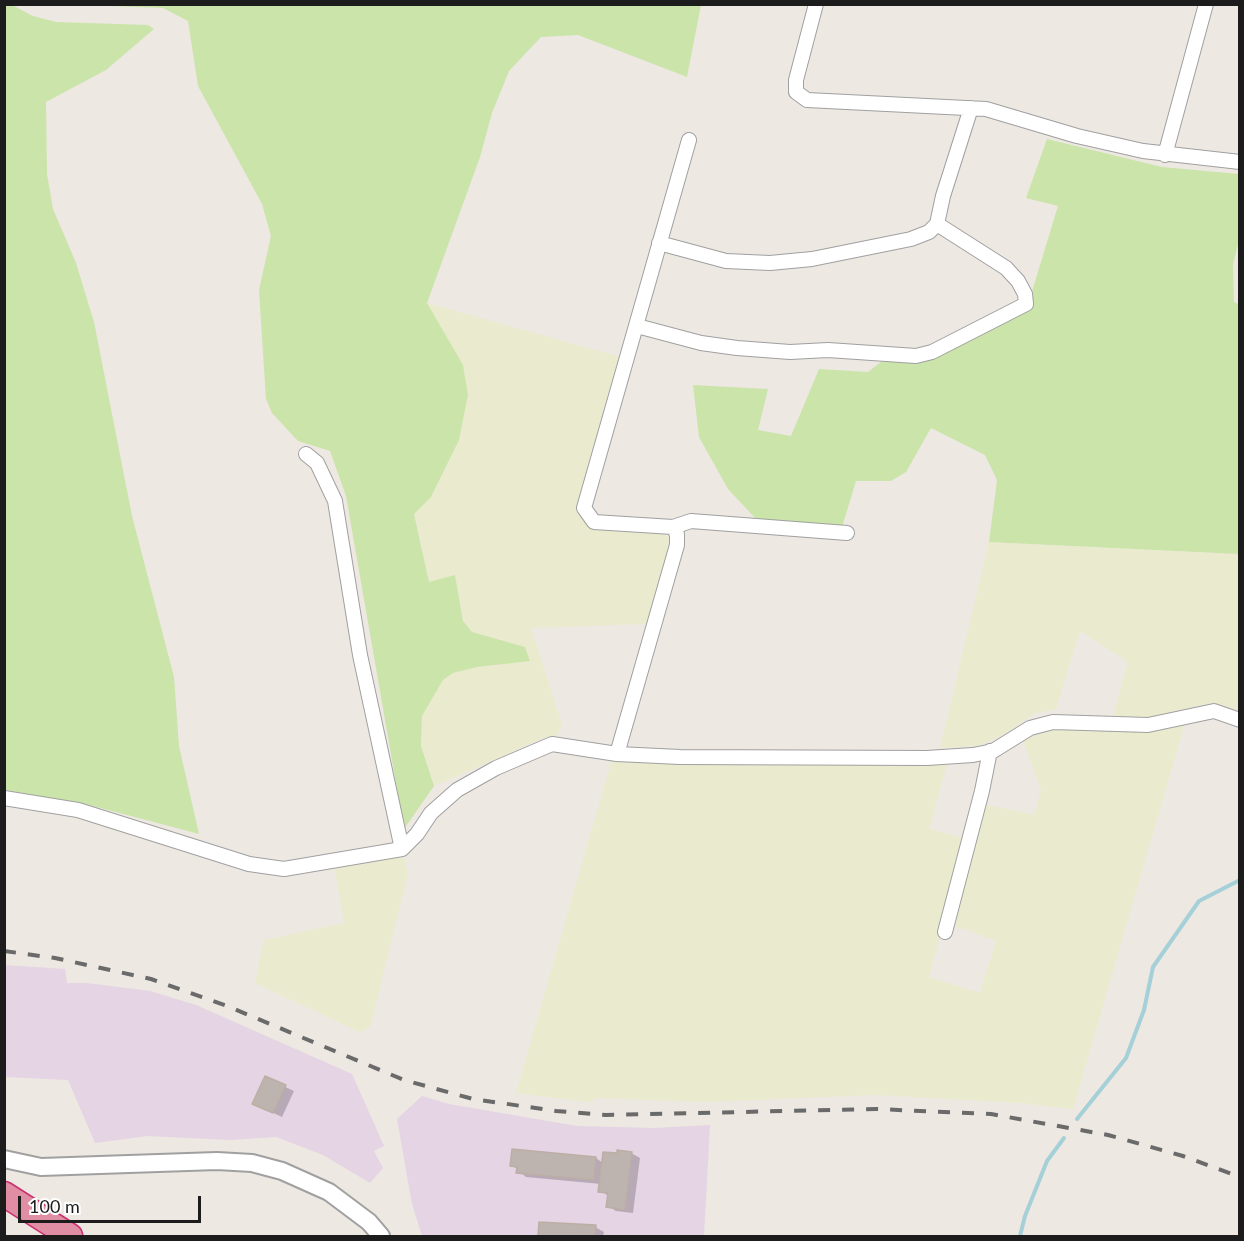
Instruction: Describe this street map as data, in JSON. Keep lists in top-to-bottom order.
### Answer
{
  "scale_bar": "100 m"
}
